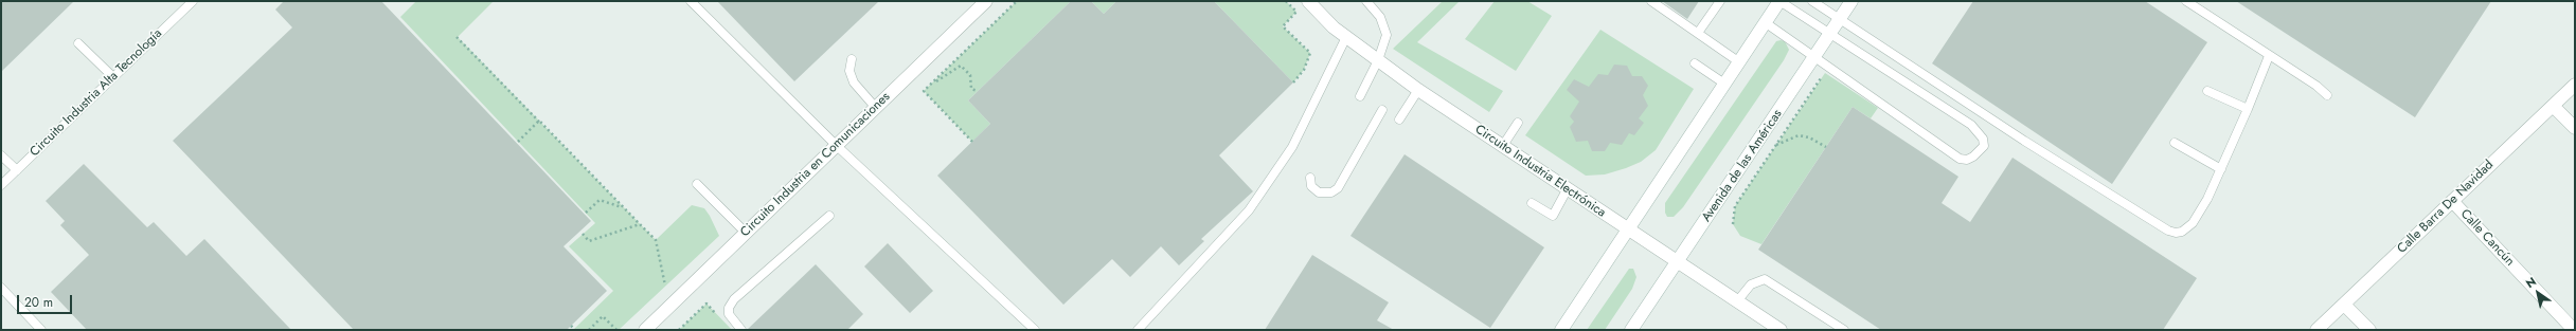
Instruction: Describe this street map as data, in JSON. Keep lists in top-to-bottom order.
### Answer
{
  "streets": {
    "street": [
      "Circuito Industria en Comunicaciones",
      "Avenida de las Américas",
      "Circuito Industria Electrónica",
      "Calle Barra De Navidad",
      "Calle Cancún"
    ],
    "lane": ["Circuito Industria Alta Tecnología"]
  },
  "crossings": [
    ["Avenida de las Américas", "Circuito Industria Electrónica"],
    ["Calle Barra De Navidad", "Calle Cancún"]
  ],
  "scale_bar": "20 m",
  "north": "top left"
}
